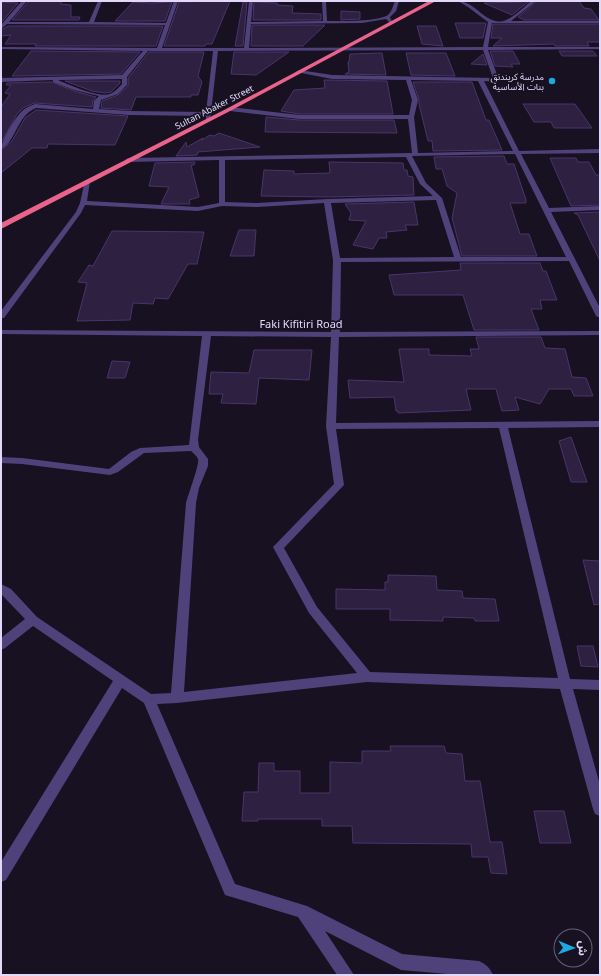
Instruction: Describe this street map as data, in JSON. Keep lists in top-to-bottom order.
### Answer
{
  "streets": {
    "highway": ["Sultan Abaker Street"],
    "street": ["Faki Kifitiri Road"]
  },
  "places": ["مدرسة كريندنق بنات الأساسية"],
  "north": "right"
}
